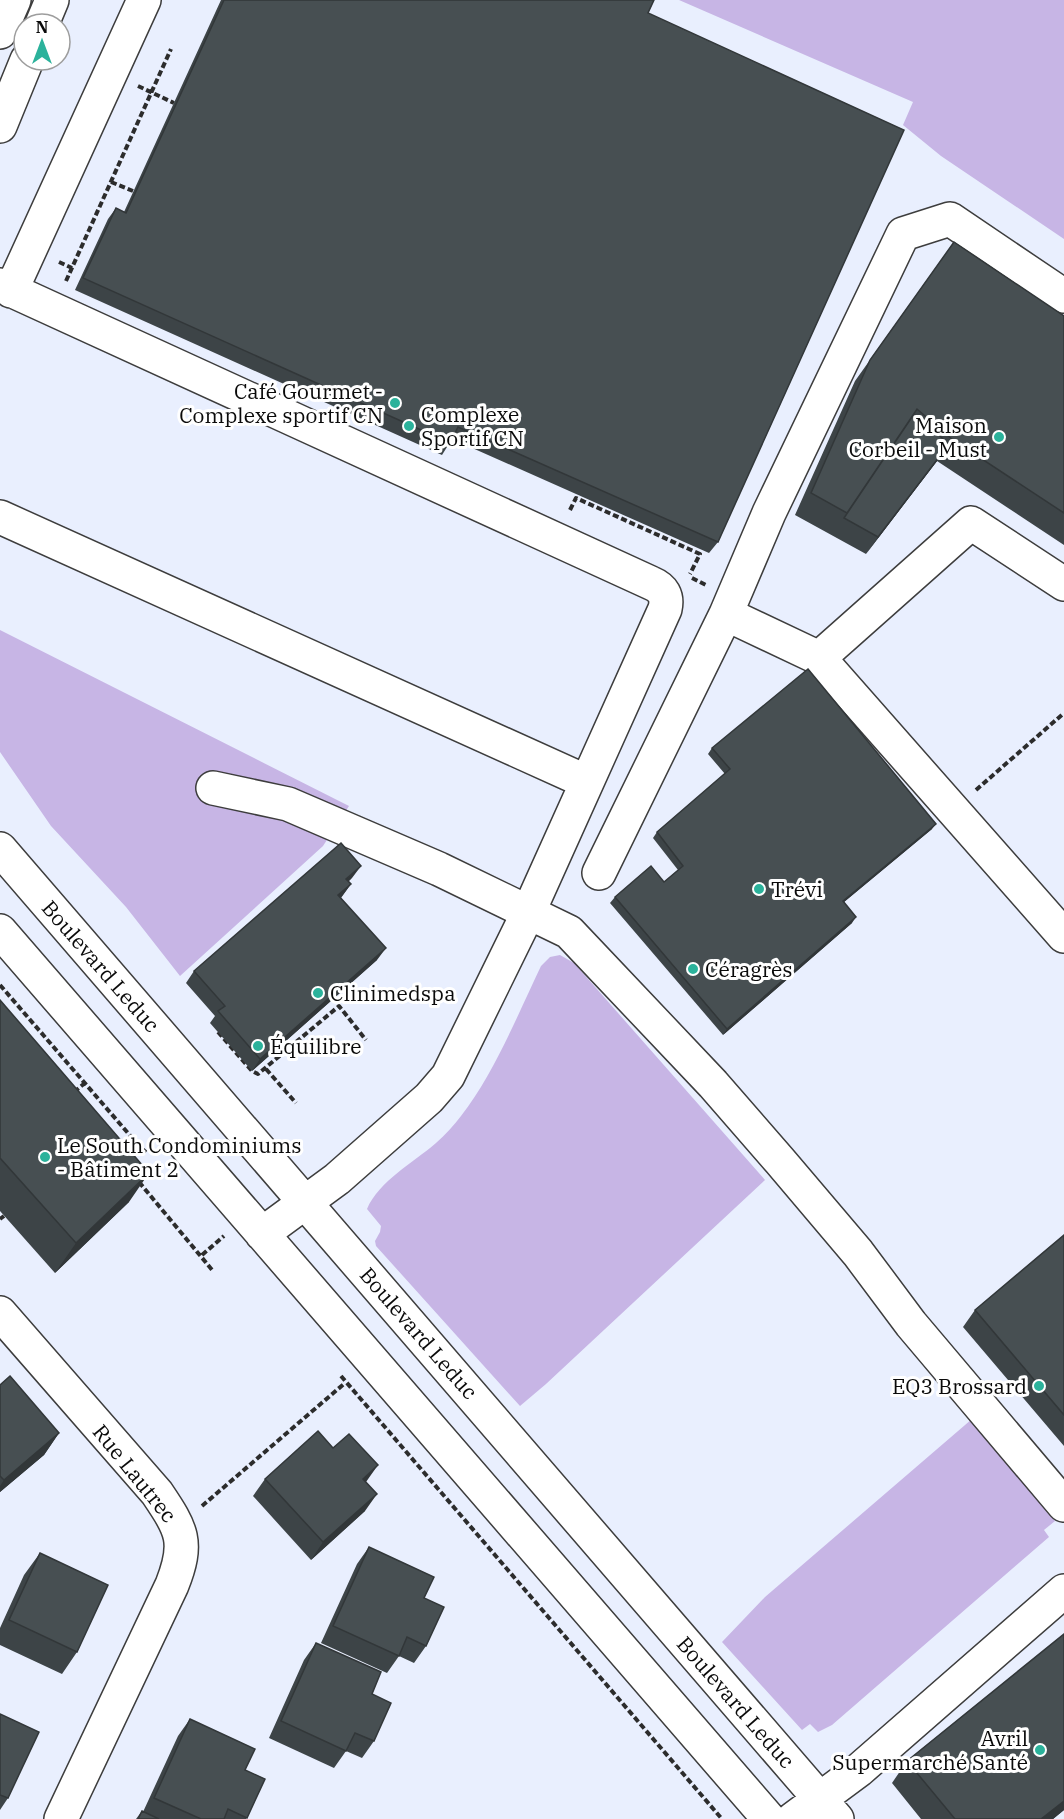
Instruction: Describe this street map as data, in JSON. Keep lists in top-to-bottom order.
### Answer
{
  "streets": {
    "street": ["Boulevard Leduc", "Rue Lautrec"]
  },
  "places": [
    "Café Gourmet - Complexe sportif CN",
    "Complexe Sportif CN",
    "Maison Corbeil - Must",
    "Trévi",
    "Céragrès",
    "Clinimedspa",
    "Équilibre",
    "Le South Condominiums - Bâtiment 2",
    "EQ3 Brossard",
    "Avril Supermarché Santé"
  ],
  "north": "top"
}
